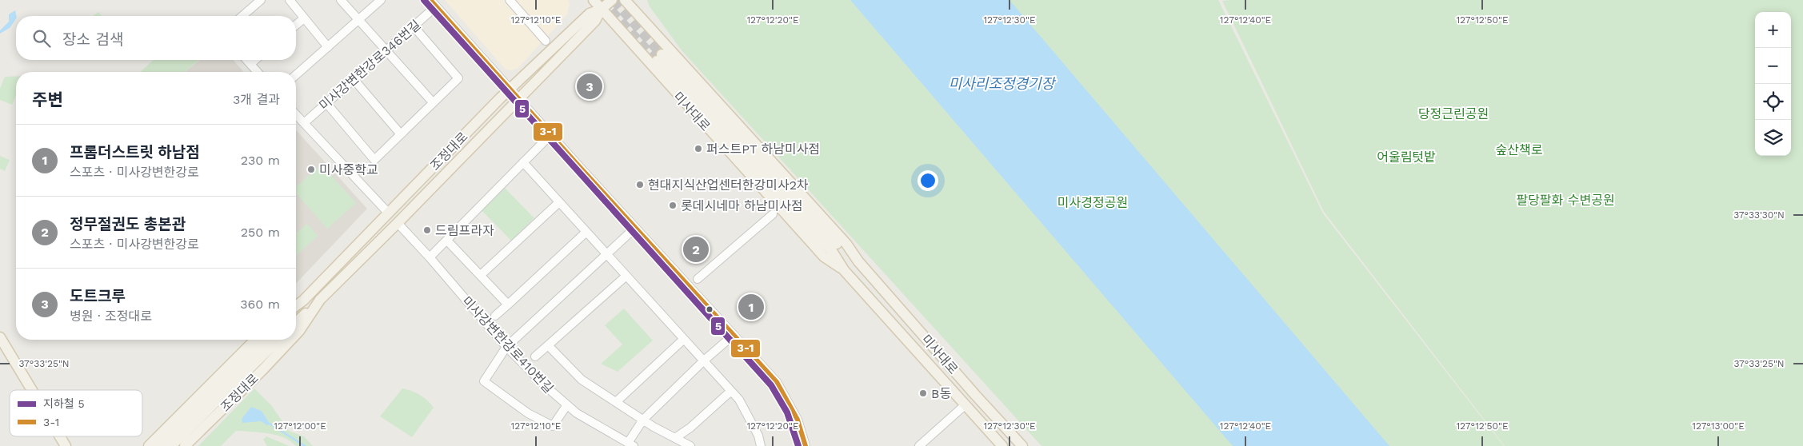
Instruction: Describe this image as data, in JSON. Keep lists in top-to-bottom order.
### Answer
{
  "streets": {
    "main road": ["미사대로", "조정대로"],
    "street": ["미사강변한강로346번길", "미사강변한강로410번길"]
  },
  "crossings": [
    ["미사대로", "조정대로"],
    ["조정대로", "미사강변한강로410번길"]
  ],
  "water": ["미사리조정경기장"],
  "parks": [
    "당정근린공원",
    "숲산책로",
    "어울림텃밭",
    "팔당팔화 수변공원",
    "미사경정공원"
  ],
  "places": [
    "퍼스트PT 하남미사점",
    "미사중학교",
    "현대지식산업센터한강미사2차",
    "롯데시네마 하남미사점",
    "드림프라자",
    "B동"
  ],
  "lines": ["metro line 5", "transit line 3-1"],
  "legend": ["지하철 5", "3-1"],
  "page": {
    "map_buttons": ["+", "−"],
    "search": "장소 검색",
    "pins": ["3", "2", "1"],
    "heading": ["주변", "3개 결과"],
    "list": [
      {
        "mark": "1",
        "name": "프롬더스트릿 하남점",
        "note": "스포츠 · 미사강변한강로",
        "value": "230 m"
      },
      {
        "mark": "2",
        "name": "정무절권도 총본관",
        "note": "스포츠 · 미사강변한강로",
        "value": "250 m"
      },
      {
        "mark": "3",
        "name": "도트크루",
        "note": "병원 · 조정대로",
        "value": "360 m"
      }
    ]
  },
  "coordinates": [
    "127°12'10\"E",
    "127°12'20\"E",
    "127°12'30\"E",
    "127°12'40\"E",
    "127°12'50\"E",
    "37°33'30\"N",
    "37°33'25\"N",
    "127°12'00\"E",
    "127°13'00\"E"
  ]
}
